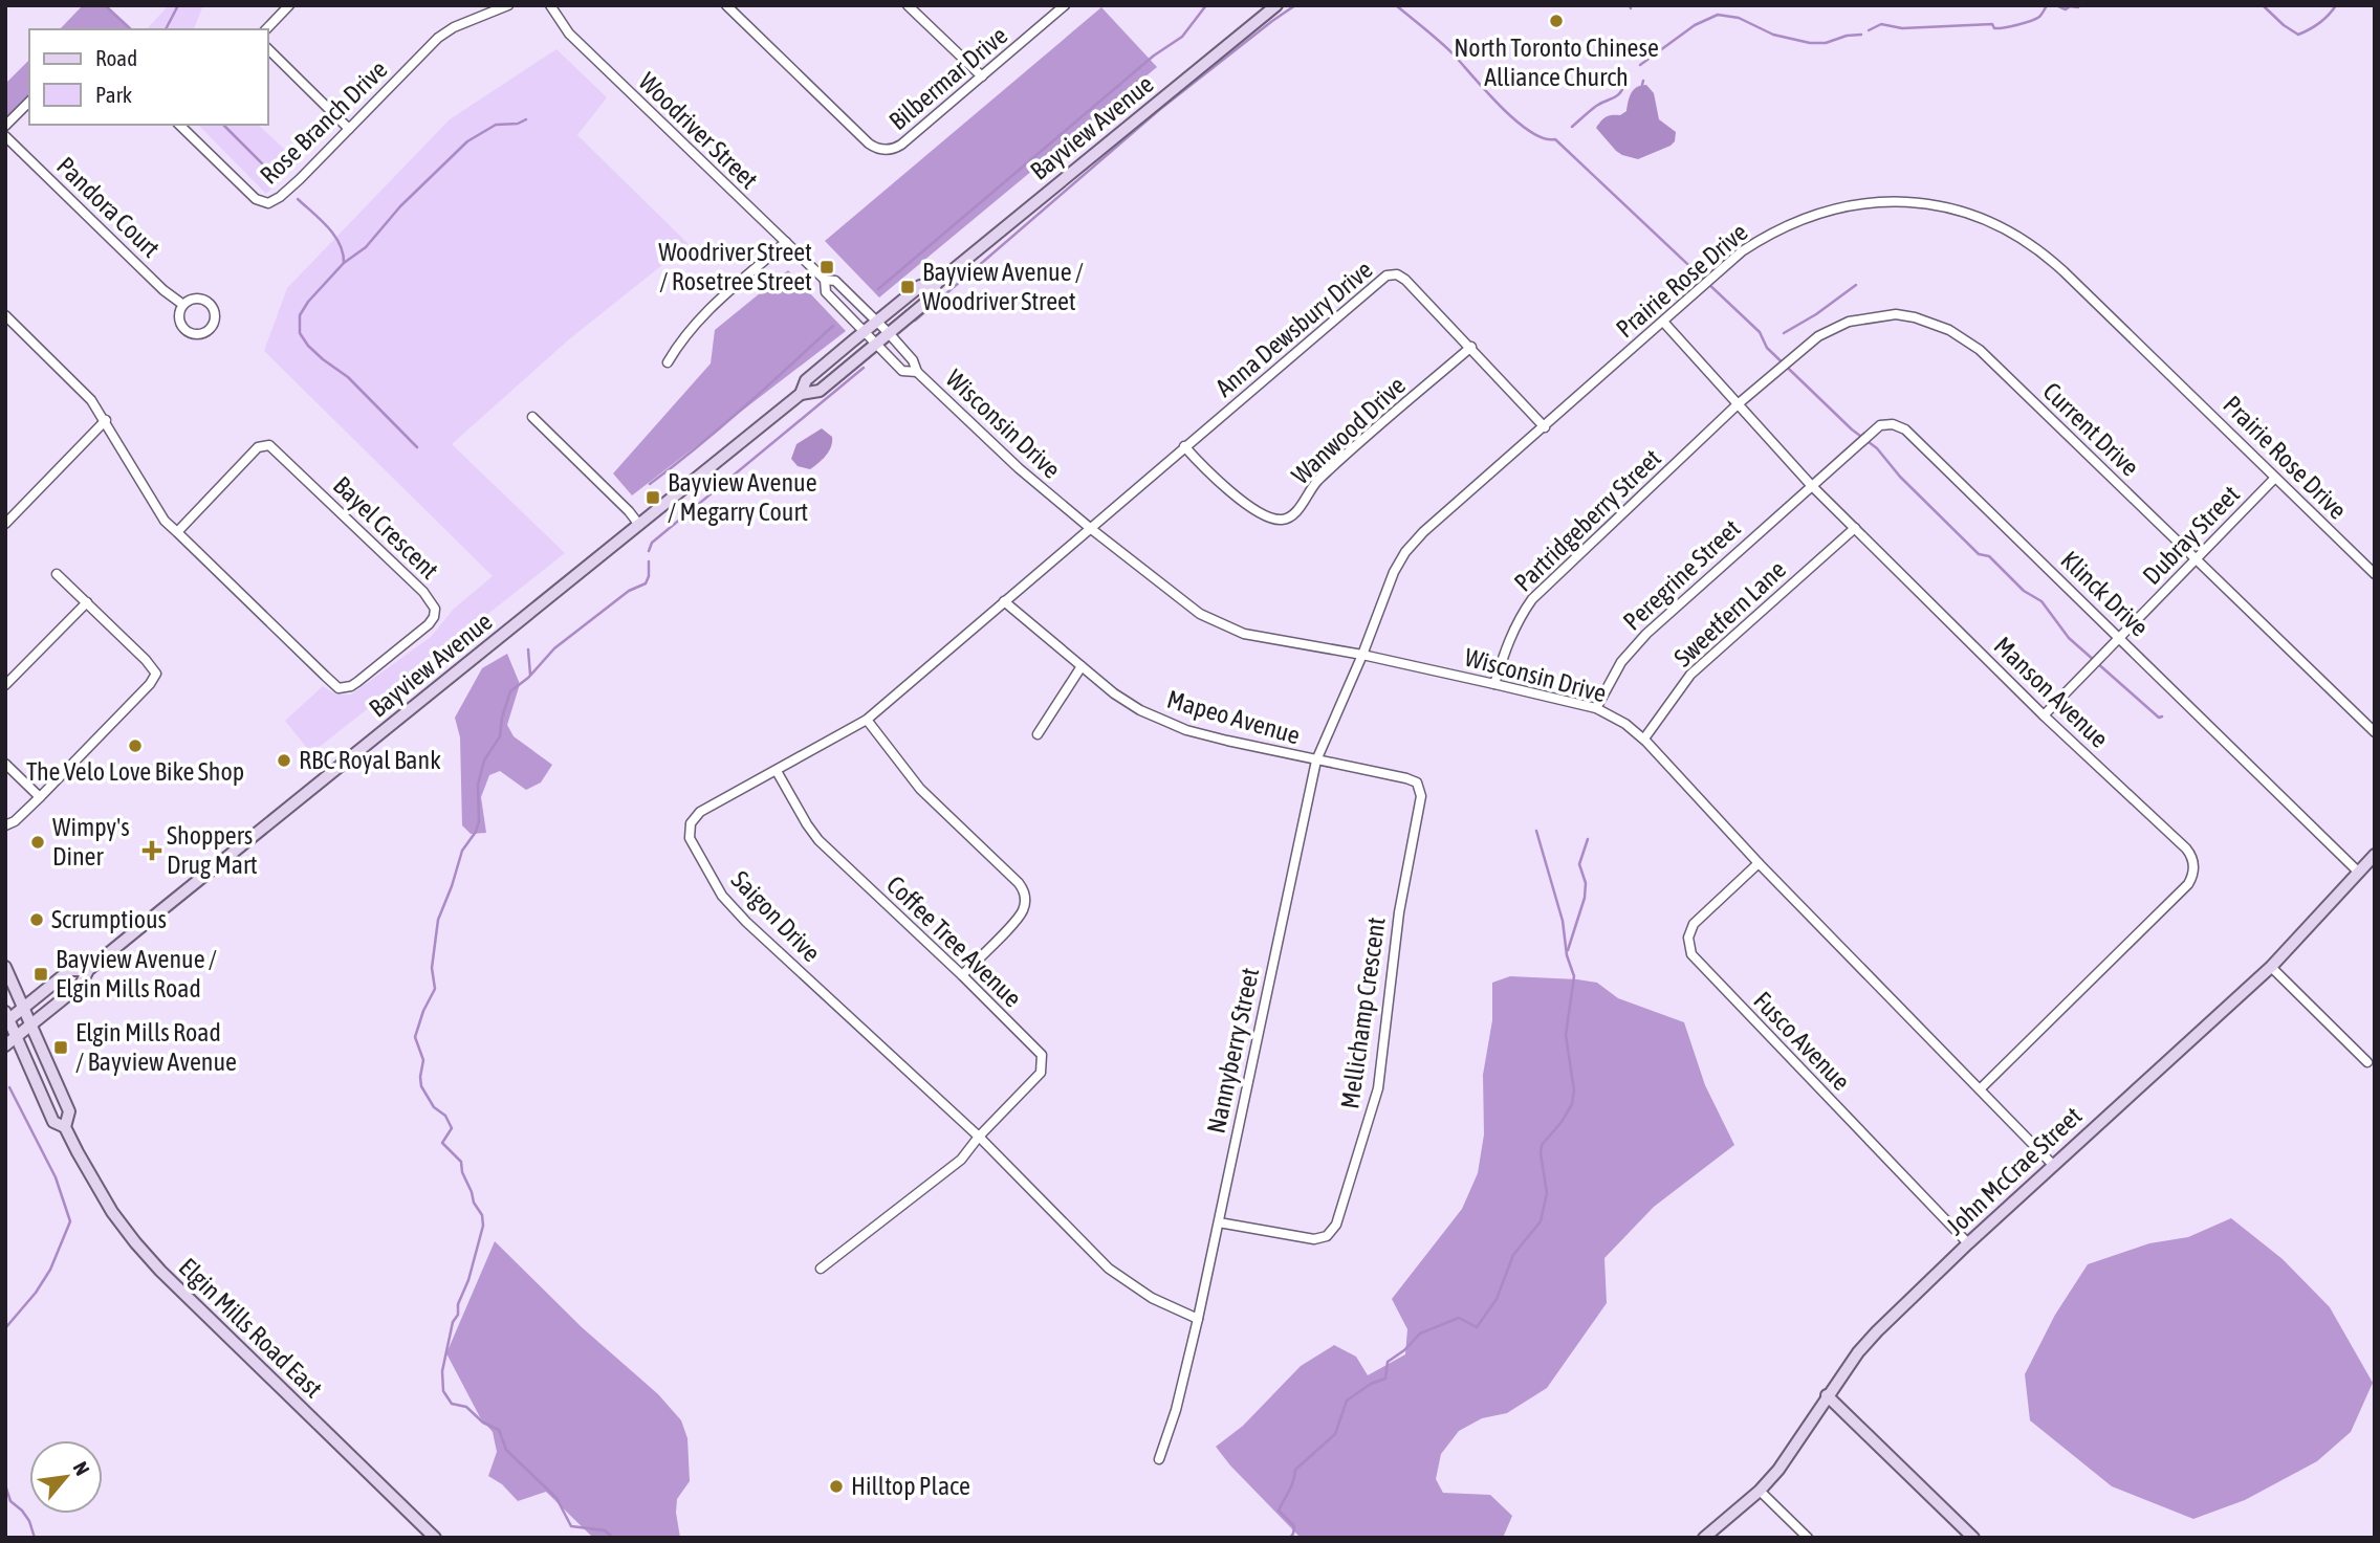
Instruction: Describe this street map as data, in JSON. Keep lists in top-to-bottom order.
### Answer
{
  "streets": {
    "main road": ["Bayview Avenue", "John McCrae Street", "Elgin Mills Road East"],
    "street": [
      "Bilbermar Drive",
      "Rose Branch Drive",
      "Woodriver Street",
      "Pandora Court",
      "Prairie Rose Drive",
      "Anna Dewsbury Drive",
      "Wisconsin Drive",
      "Current Drive",
      "Wanwood Drive",
      "Partridgeberry Street",
      "Bayel Crescent",
      "Dubray Street",
      "Peregrine Street",
      "Klinck Drive",
      "Sweetfern Lane",
      "Manson Avenue",
      "Mapeo Avenue",
      "Saigon Drive",
      "Coffee Tree Avenue",
      "Mellichamp Crescent",
      "Fusco Avenue",
      "Nannyberry Street"
    ]
  },
  "crossings": [
    ["Bayview Avenue", "Woodriver Street"],
    ["Bayview Avenue", "Wisconsin Drive"],
    ["Bayview Avenue", "Elgin Mills Road East"],
    ["Woodriver Street", "Wisconsin Drive"],
    ["Prairie Rose Drive", "Anna Dewsbury Drive"],
    ["Prairie Rose Drive", "Wisconsin Drive"],
    ["Prairie Rose Drive", "Dubray Street"],
    ["Prairie Rose Drive", "Manson Avenue"],
    ["Prairie Rose Drive", "Nannyberry Street"],
    ["Anna Dewsbury Drive", "Wisconsin Drive"],
    ["Anna Dewsbury Drive", "Wanwood Drive"],
    ["Anna Dewsbury Drive", "Saigon Drive"],
    ["Wisconsin Drive", "Partridgeberry Street"],
    ["Wisconsin Drive", "Peregrine Street"],
    ["Wisconsin Drive", "Sweetfern Lane"],
    ["Wisconsin Drive", "Manson Avenue"],
    ["Wisconsin Drive", "Saigon Drive"],
    ["Wisconsin Drive", "Fusco Avenue"],
    ["Wisconsin Drive", "Nannyberry Street"],
    ["Wisconsin Drive", "John McCrae Street"],
    ["Current Drive", "Partridgeberry Street"],
    ["Current Drive", "Dubray Street"],
    ["Current Drive", "Manson Avenue"],
    ["Partridgeberry Street", "Manson Avenue"],
    ["Dubray Street", "Klinck Drive"],
    ["Dubray Street", "Manson Avenue"],
    ["Peregrine Street", "Klinck Drive"],
    ["Peregrine Street", "Manson Avenue"],
    ["Klinck Drive", "Manson Avenue"],
    ["Klinck Drive", "John McCrae Street"],
    ["Sweetfern Lane", "Manson Avenue"],
    ["Mapeo Avenue", "Saigon Drive"],
    ["Mapeo Avenue", "Mellichamp Crescent"],
    ["Mapeo Avenue", "Nannyberry Street"],
    ["Saigon Drive", "Coffee Tree Avenue"],
    ["Saigon Drive", "Nannyberry Street"],
    ["Mellichamp Crescent", "Nannyberry Street"],
    ["Fusco Avenue", "John McCrae Street"]
  ],
  "places": {
    "other": [
      "North Toronto Chinese Alliance Church",
      "The Velo Love Bike Shop",
      "RBC Royal Bank",
      "Wimpy's Diner",
      "Scrumptious",
      "Hilltop Place"
    ],
    "transit": [
      "Woodriver Street / Rosetree Street",
      "Bayview Avenue / Woodriver Street",
      "Bayview Avenue / Megarry Court",
      "Bayview Avenue / Elgin Mills Road",
      "Elgin Mills Road / Bayview Avenue"
    ],
    "health": ["Shoppers Drug Mart"]
  },
  "legend": ["Road", "Park"],
  "north": "top right"
}
